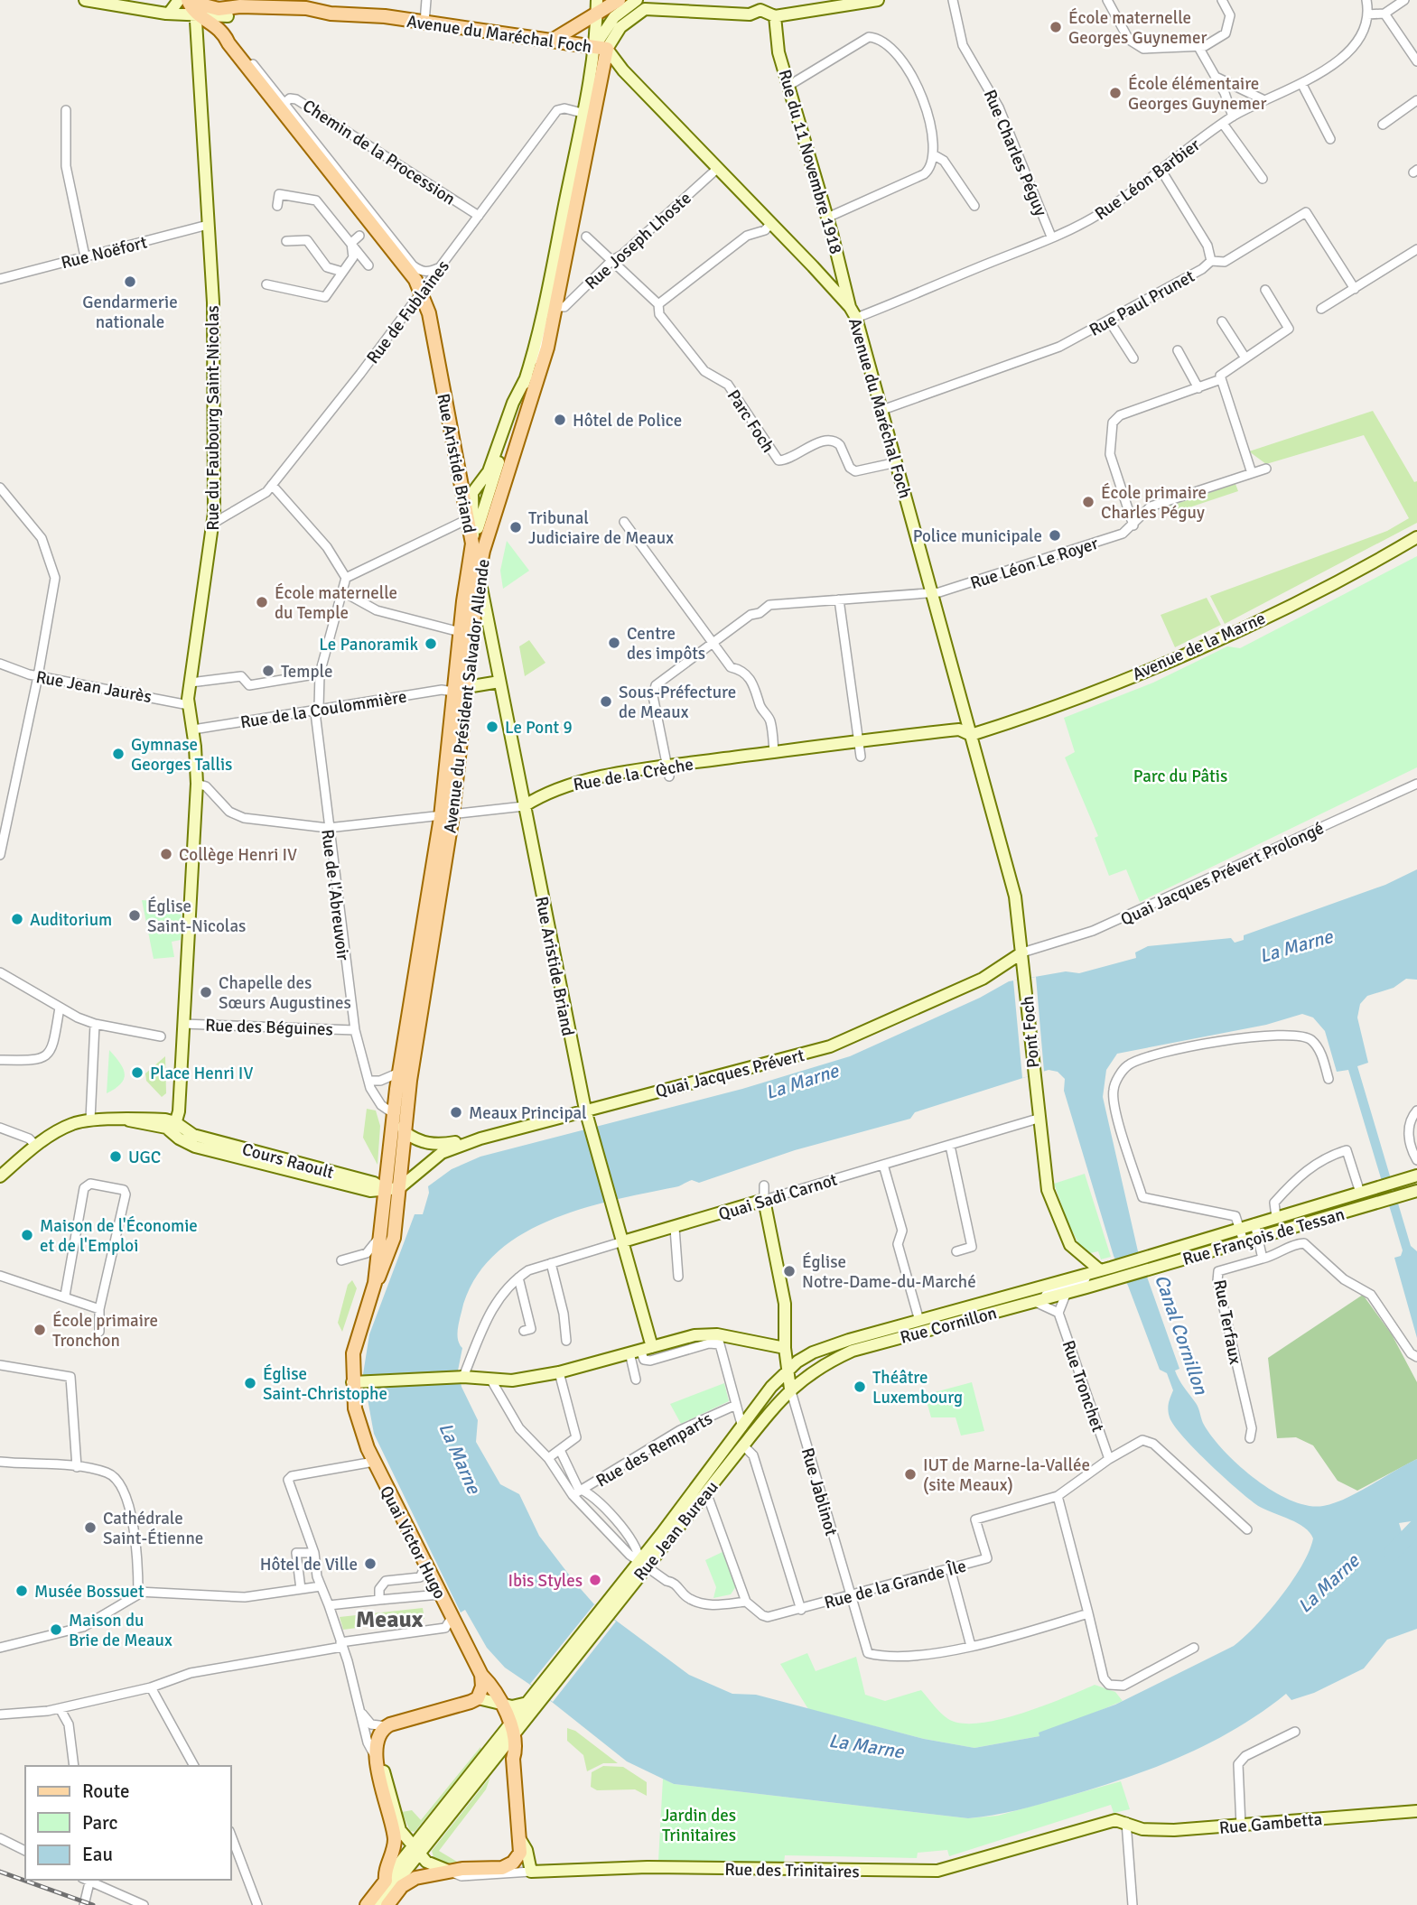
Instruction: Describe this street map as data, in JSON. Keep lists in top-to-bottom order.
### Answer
{
  "streets": {
    "main road": [
      "Avenue du Maréchal Foch",
      "Rue du 11 Novembre 1918",
      "Rue du Faubourg Saint-Nicolas",
      "Rue Aristide Briand",
      "Avenue de la Marne",
      "Avenue du Président Salvador Allende",
      "Rue de la Crèche",
      "Pont Foch",
      "Quai Jacques Prévert",
      "Cours Raoult",
      "Quai Sadi Carnot",
      "Rue François de Tessan",
      "Rue Cornillon",
      "Rue Jean Bureau",
      "Quai Victor Hugo",
      "Rue Gambetta",
      "Rue des Trinitaires"
    ],
    "street": [
      "Chemin de la Procession",
      "Rue Charles Péguy",
      "Rue Léon Barbier",
      "Rue Joseph Lhoste",
      "Rue Noëfort",
      "Rue Paul Prunet",
      "Rue de Fublaines",
      "Parc Foch",
      "Rue Léon Le Royer",
      "Rue Jean Jaurès",
      "Rue de la Coulommière",
      "Quai Jacques Prévert Prolongé",
      "Rue de l'Abreuvoir",
      "Rue des Béguines",
      "Rue Terfaux",
      "Rue Tronchet",
      "Rue des Remparts",
      "Rue Jablinot",
      "Rue de la Grande Île"
    ]
  },
  "crossings": [
    ["Avenue du Maréchal Foch", "Rue du 11 Novembre 1918"],
    ["Avenue du Maréchal Foch", "Rue Léon Barbier"],
    ["Avenue du Maréchal Foch", "Rue Joseph Lhoste"],
    ["Avenue du Maréchal Foch", "Rue Paul Prunet"],
    ["Avenue du Maréchal Foch", "Rue du Faubourg Saint-Nicolas"],
    ["Avenue du Maréchal Foch", "Parc Foch"],
    ["Avenue du Maréchal Foch", "Rue Aristide Briand"],
    ["Avenue du Maréchal Foch", "Rue Léon Le Royer"],
    ["Avenue du Maréchal Foch", "Avenue de la Marne"],
    ["Avenue du Maréchal Foch", "Avenue du Président Salvador Allende"],
    ["Avenue du Maréchal Foch", "Rue de la Crèche"],
    ["Avenue du Maréchal Foch", "Quai Jacques Prévert Prolongé"],
    ["Avenue du Maréchal Foch", "Pont Foch"],
    ["Avenue du Maréchal Foch", "Quai Jacques Prévert"],
    ["Chemin de la Procession", "Rue de Fublaines"],
    ["Chemin de la Procession", "Rue Aristide Briand"],
    ["Rue Charles Péguy", "Rue Léon Barbier"],
    ["Rue du 11 Novembre 1918", "Rue Léon Barbier"],
    ["Rue Joseph Lhoste", "Avenue du Président Salvador Allende"],
    ["Rue Noëfort", "Rue du Faubourg Saint-Nicolas"],
    ["Rue de Fublaines", "Rue du Faubourg Saint-Nicolas"],
    ["Rue de Fublaines", "Rue Aristide Briand"],
    ["Rue de Fublaines", "Avenue du Président Salvador Allende"],
    ["Rue du Faubourg Saint-Nicolas", "Rue Aristide Briand"],
    ["Rue du Faubourg Saint-Nicolas", "Rue Jean Jaurès"],
    ["Rue du Faubourg Saint-Nicolas", "Rue de la Coulommière"],
    ["Rue du Faubourg Saint-Nicolas", "Rue de la Crèche"],
    ["Rue du Faubourg Saint-Nicolas", "Rue des Béguines"],
    ["Rue Aristide Briand", "Avenue du Président Salvador Allende"],
    ["Rue Aristide Briand", "Rue de la Crèche"],
    ["Rue Aristide Briand", "Quai Jacques Prévert"],
    ["Rue Aristide Briand", "Quai Sadi Carnot"],
    ["Rue Léon Le Royer", "Rue de la Crèche"],
    ["Avenue de la Marne", "Rue de la Crèche"],
    ["Avenue du Président Salvador Allende", "Rue de la Coulommière"],
    ["Avenue du Président Salvador Allende", "Rue de la Crèche"],
    ["Avenue du Président Salvador Allende", "Rue de l'Abreuvoir"],
    ["Avenue du Président Salvador Allende", "Quai Jacques Prévert"],
    ["Avenue du Président Salvador Allende", "Cours Raoult"],
    ["Rue de la Coulommière", "Rue de l'Abreuvoir"],
    ["Rue de la Crèche", "Rue de l'Abreuvoir"],
    ["Quai Jacques Prévert Prolongé", "Quai Jacques Prévert"],
    ["Rue de l'Abreuvoir", "Rue des Béguines"],
    ["Pont Foch", "Quai Sadi Carnot"],
    ["Quai Jacques Prévert", "Cours Raoult"],
    ["Rue François de Tessan", "Rue Cornillon"],
    ["Rue Cornillon", "Rue Jablinot"],
    ["Rue Cornillon", "Rue Jean Bureau"],
    ["Rue Tronchet", "Rue de la Grande Île"],
    ["Rue Jablinot", "Rue de la Grande Île"],
    ["Rue Jean Bureau", "Quai Victor Hugo"],
    ["Rue Jean Bureau", "Rue des Trinitaires"],
    ["Rue Gambetta", "Rue des Trinitaires"]
  ],
  "districts": ["Meaux"],
  "water": ["La Marne", "Canal Cornillon"],
  "parks": ["Parc du Pâtis", "Jardin des Trinitaires"],
  "places": [
    "École maternelle Georges Guynemer",
    "École élémentaire Georges Guynemer",
    "Gendarmerie nationale",
    "Hôtel de Police",
    "École primaire Charles Péguy",
    "Tribunal Judiciaire de Meaux",
    "Police municipale",
    "École maternelle du Temple",
    "Centre des impôts",
    "Le Panoramik",
    "Temple",
    "Sous-Préfecture de Meaux",
    "Le Pont 9",
    "Gymnase Georges Tallis",
    "Collège Henri IV",
    "Église Saint-Nicolas",
    "Auditorium",
    "Chapelle des Sœurs Augustines",
    "Place Henri IV",
    "Meaux Principal",
    "UGC",
    "Maison de l'Économie et de l'Emploi",
    "Église Notre-Dame-du-Marché",
    "École primaire Tronchon",
    "Église Saint-Christophe",
    "Théâtre Luxembourg",
    "IUT de Marne-la-Vallée (site Meaux)",
    "Cathédrale Saint-Étienne",
    "Hôtel de Ville",
    "Ibis Styles",
    "Musée Bossuet",
    "Maison du Brie de Meaux"
  ],
  "legend": ["Route", "Parc", "Eau"]
}
